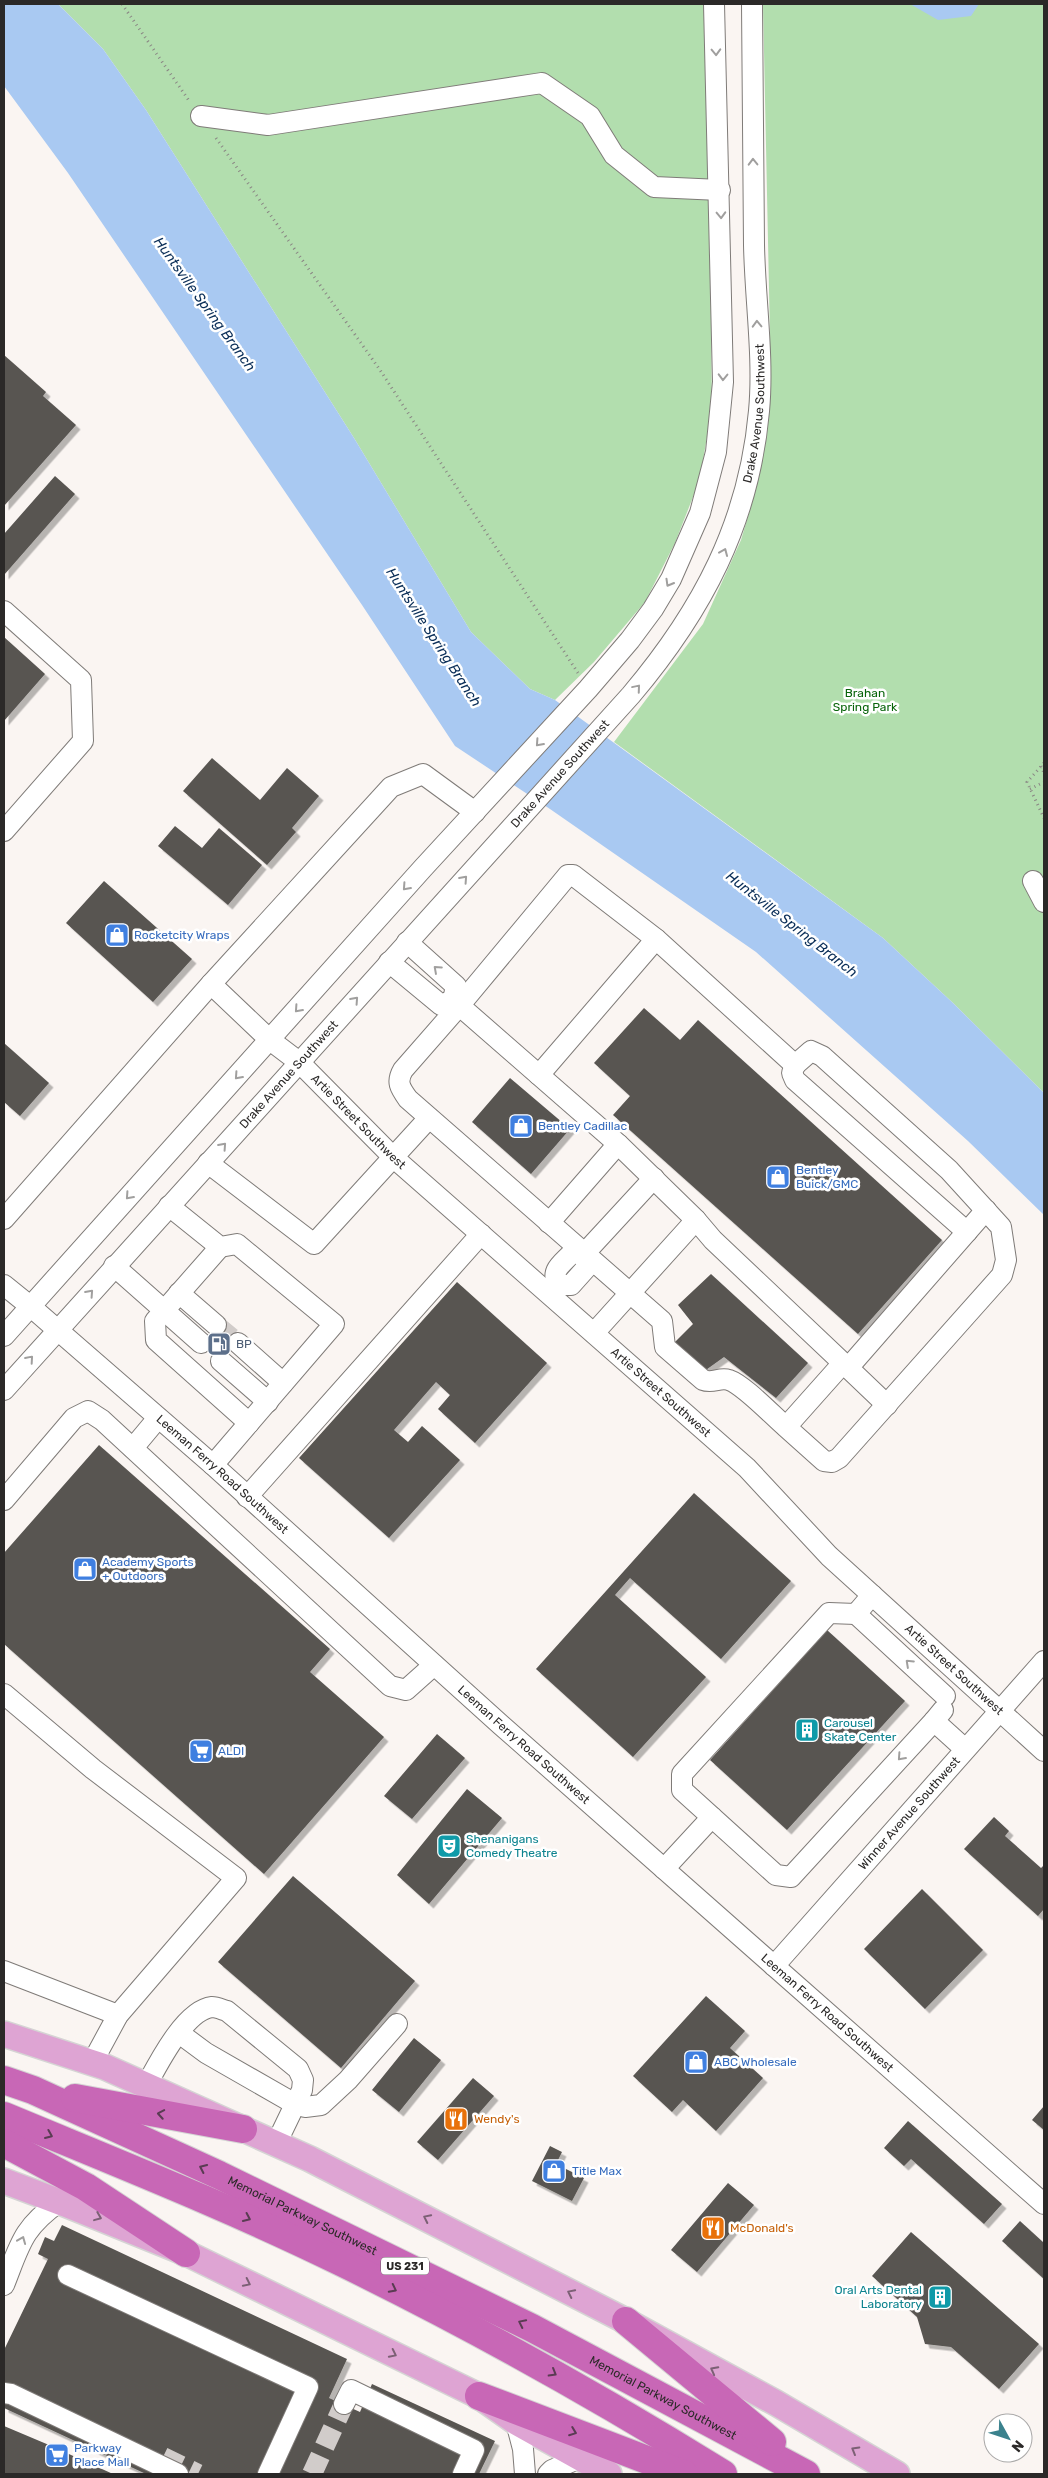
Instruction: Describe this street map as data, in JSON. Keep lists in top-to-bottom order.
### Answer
{
  "streets": {
    "highway": ["Memorial Parkway Southwest", "US 231"],
    "street": [
      "Drake Avenue Southwest",
      "Artie Street Southwest",
      "Leeman Ferry Road Southwest",
      "Winner Avenue Southwest"
    ]
  },
  "crossings": [
    ["Drake Avenue Southwest", "Artie Street Southwest"],
    ["Drake Avenue Southwest", "Leeman Ferry Road Southwest"],
    ["Artie Street Southwest", "Winner Avenue Southwest"],
    ["Leeman Ferry Road Southwest", "Winner Avenue Southwest"]
  ],
  "water": ["Huntsville Spring Branch"],
  "parks": ["Brahan Spring Park"],
  "places": {
    "shop": [
      "Rocketcity Wraps",
      "Bentley Cadillac",
      "Bentley Buick/GMC",
      "Academy Sports + Outdoors",
      "ABC Wholesale",
      "Title Max"
    ],
    "fuel station": ["BP"],
    "building": ["Carousel Skate Center", "Oral Arts Dental Laboratory"],
    "supermarket": ["ALDI", "Parkway Place Mall"],
    "theatre": ["Shenanigans Comedy Theatre"],
    "restaurant": ["Wendy's", "McDonald's"]
  },
  "north": "bottom right"
}
